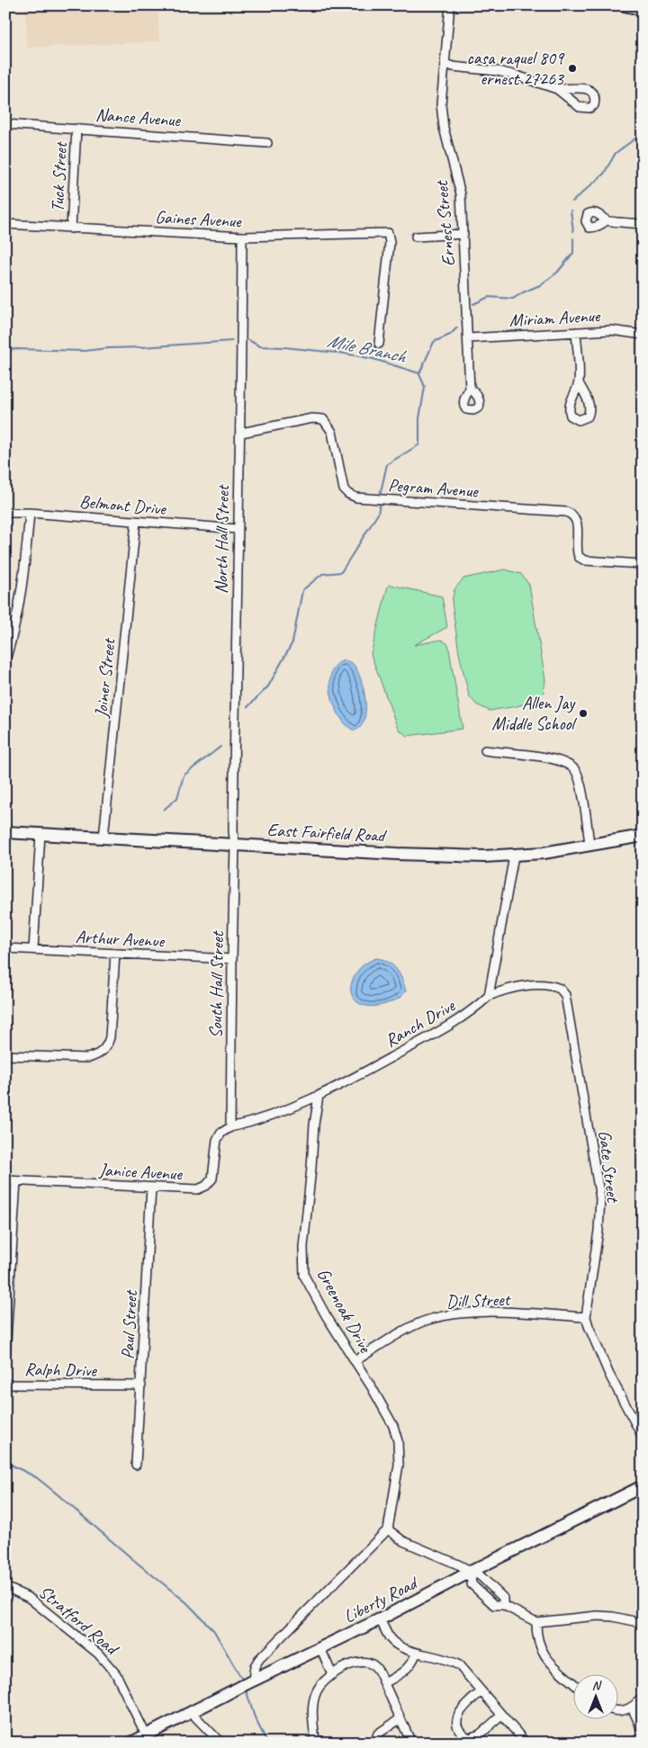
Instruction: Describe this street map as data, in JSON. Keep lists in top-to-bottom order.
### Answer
{
  "streets": {
    "main road": ["East Fairfield Road", "Liberty Road"],
    "street": [
      "Nance Avenue",
      "Tuck Street",
      "Gaines Avenue",
      "Ernest Street",
      "Miriam Avenue",
      "Pegram Avenue",
      "Belmont Drive",
      "North Hall Street",
      "Joiner Street",
      "Arthur Avenue",
      "South Hall Street",
      "Ranch Drive",
      "Gate Street",
      "Janice Avenue",
      "Dill Street",
      "Greenoak Drive",
      "Paul Street",
      "Ralph Drive",
      "Stratford Road"
    ]
  },
  "crossings": [
    ["Nance Avenue", "Tuck Street"],
    ["Tuck Street", "Gaines Avenue"],
    ["Gaines Avenue", "North Hall Street"],
    ["Ernest Street", "Miriam Avenue"],
    ["Pegram Avenue", "North Hall Street"],
    ["Belmont Drive", "North Hall Street"],
    ["Belmont Drive", "Joiner Street"],
    ["North Hall Street", "East Fairfield Road"],
    ["North Hall Street", "South Hall Street"],
    ["Joiner Street", "East Fairfield Road"],
    ["East Fairfield Road", "South Hall Street"],
    ["Arthur Avenue", "South Hall Street"],
    ["South Hall Street", "Ranch Drive"],
    ["South Hall Street", "Janice Avenue"],
    ["Ranch Drive", "Gate Street"],
    ["Ranch Drive", "Janice Avenue"],
    ["Ranch Drive", "Greenoak Drive"],
    ["Gate Street", "Dill Street"],
    ["Janice Avenue", "Paul Street"],
    ["Dill Street", "Greenoak Drive"],
    ["Paul Street", "Ralph Drive"],
    ["Liberty Road", "Stratford Road"]
  ],
  "water": ["Mile Branch"],
  "places": ["casa raquel 809 ernest 27263", "Allen Jay Middle School"],
  "north": "top"
}
